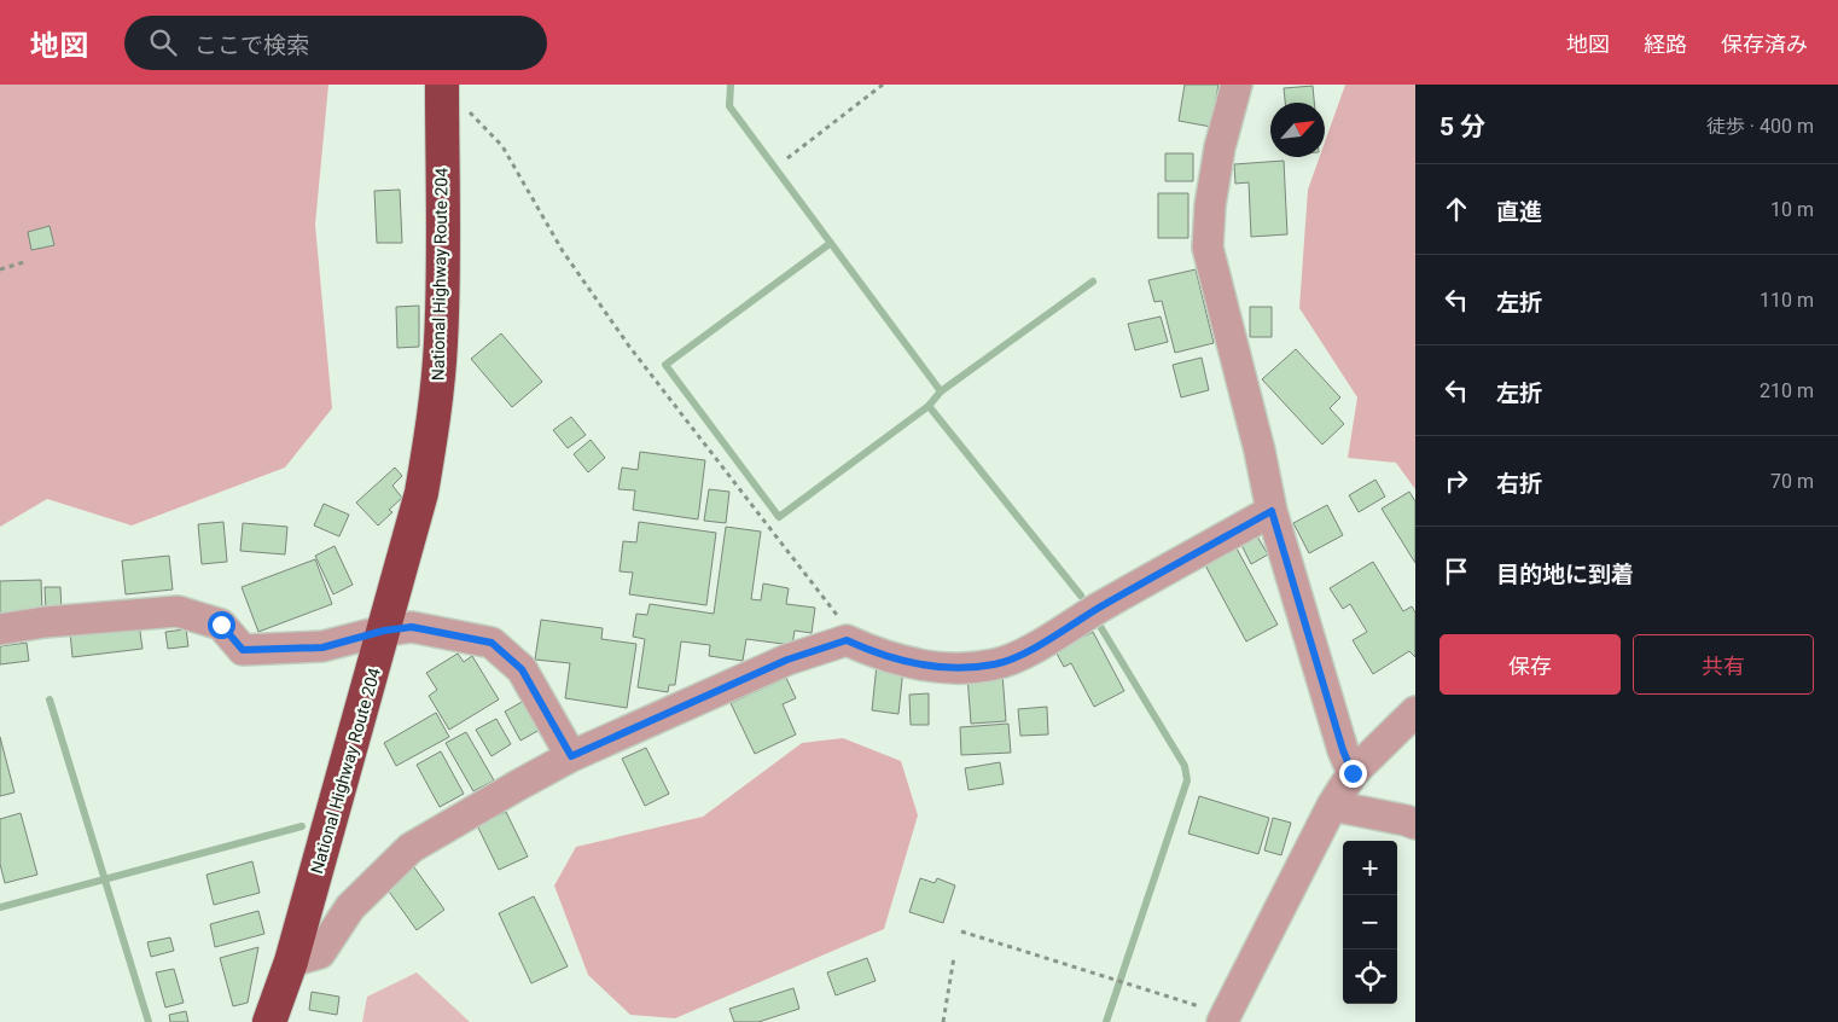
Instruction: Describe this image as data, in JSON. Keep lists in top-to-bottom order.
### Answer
{
  "streets": {
    "highway": ["National Highway Route 204"]
  },
  "north": "top right",
  "page": {
    "header": "地図",
    "search": "ここで検索",
    "nav": ["地図", "経路", "保存済み"],
    "heading": ["5 分", "徒歩 · 400 m"],
    "list": [
      ["直進", "10 m"],
      ["左折", "110 m"],
      ["左折", "210 m"],
      ["右折", "70 m"],
      "目的地に到着"
    ],
    "buttons": ["保存", "共有"],
    "map_buttons": ["+", "−"]
  }
}
